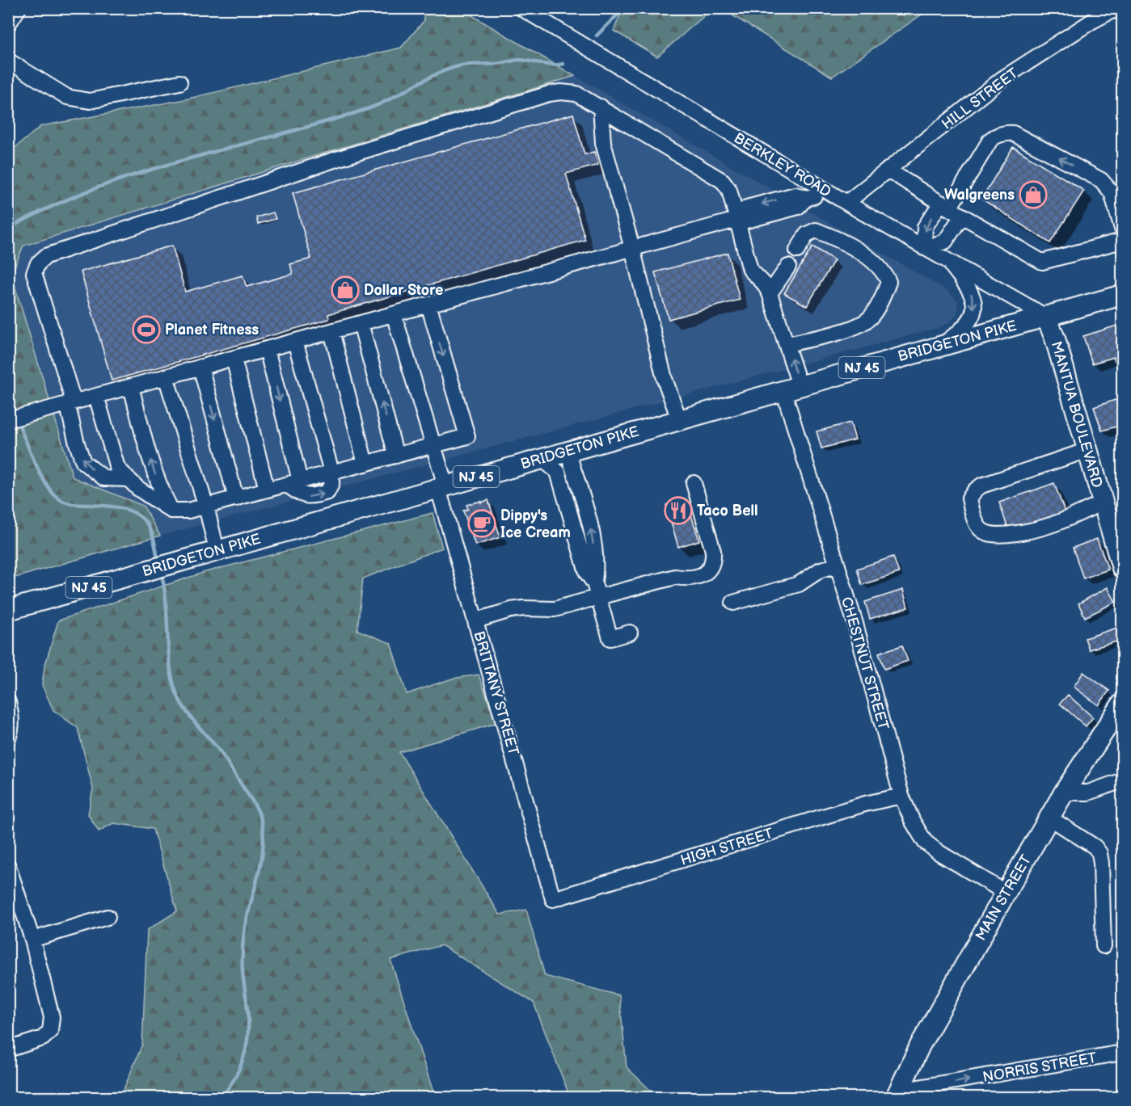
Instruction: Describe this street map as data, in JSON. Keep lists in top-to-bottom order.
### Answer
{
  "streets": {
    "main road": [
      "BRIDGETON PIKE",
      "NJ 45",
      "MANTUA BOULEVARD",
      "MAIN STREET"
    ],
    "street": [
      "HILL STREET",
      "BERKLEY ROAD",
      "CHESTNUT STREET",
      "BRITTANY STREET",
      "HIGH STREET",
      "NORRIS STREET"
    ]
  },
  "crossings": [
    ["HILL STREET", "BERKLEY ROAD"],
    ["BERKLEY ROAD", "BRIDGETON PIKE"],
    ["BERKLEY ROAD", "MANTUA BOULEVARD"],
    ["BRIDGETON PIKE", "MANTUA BOULEVARD"],
    ["BRIDGETON PIKE", "CHESTNUT STREET"],
    ["BRIDGETON PIKE", "BRITTANY STREET"],
    ["CHESTNUT STREET", "HIGH STREET"],
    ["CHESTNUT STREET", "MAIN STREET"],
    ["BRITTANY STREET", "HIGH STREET"],
    ["MAIN STREET", "NORRIS STREET"]
  ],
  "one_way": ["NORRIS STREET"],
  "places": {
    "shop": ["Walgreens", "Dollar Store"],
    "sports": ["Planet Fitness"],
    "restaurant": ["Taco Bell"],
    "cafe": ["Dippy's Ice Cream"]
  }
}
